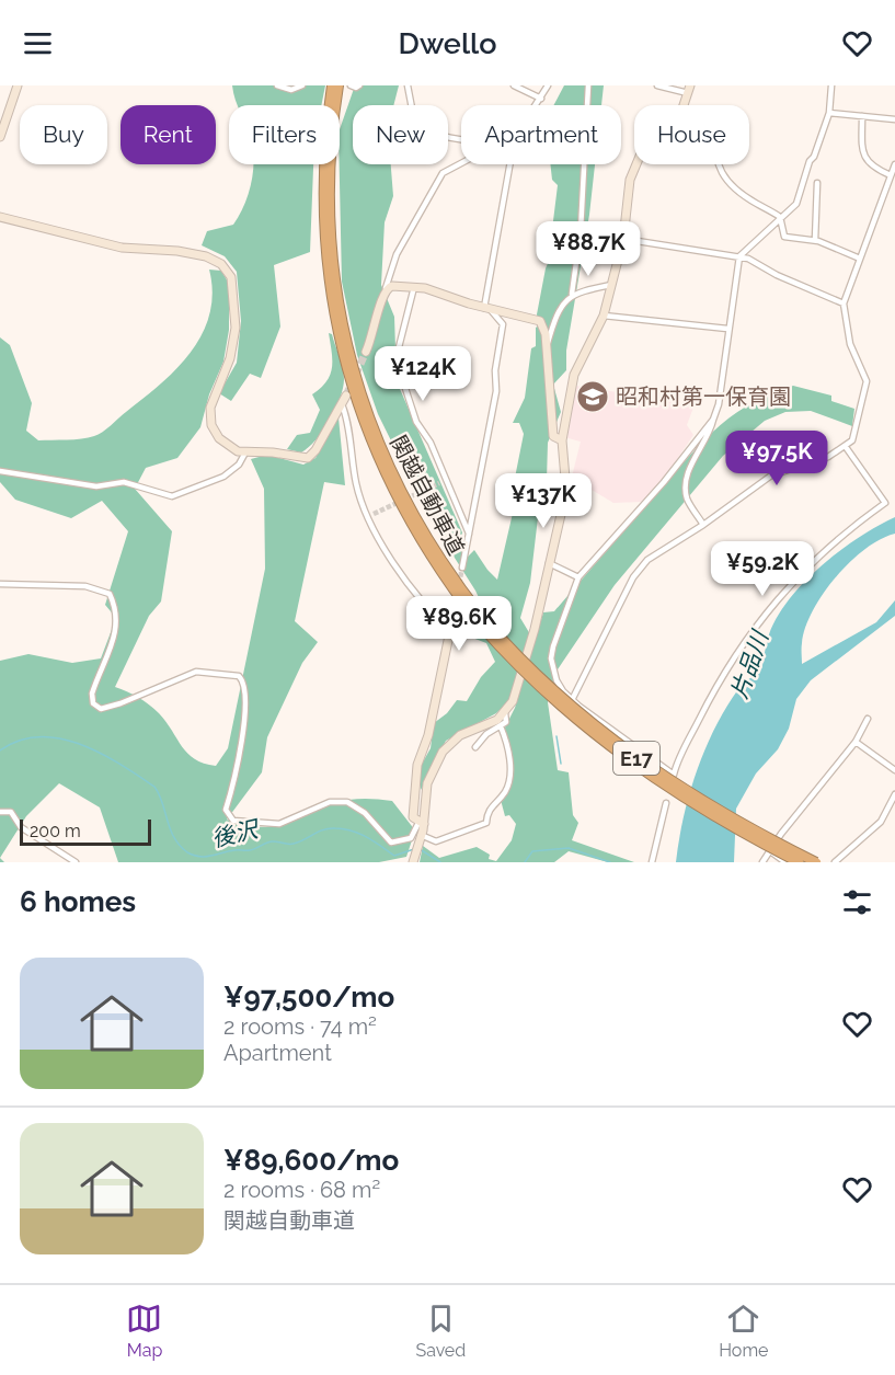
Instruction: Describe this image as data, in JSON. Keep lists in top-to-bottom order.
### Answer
{
  "streets": {
    "highway": ["関越自動車道", "E17"]
  },
  "water": ["片品川", "後沢"],
  "places": {
    "school or university": ["昭和村第一保育園"]
  },
  "scale_bar": "200 m",
  "page": {
    "header": "Dwello",
    "chip": [
      "Buy",
      "Rent",
      "Filters",
      "New",
      "Apartment",
      "House"
    ],
    "price": [
      "¥88.7K",
      "¥124K",
      "¥97.5K",
      "¥137K",
      "¥59.2K",
      "¥89.6K"
    ],
    "scale": "200 m",
    "heading": "6 homes",
    "list": [
      {
        "name": "¥97,500/mo",
        "note": "2 rooms · 74 m² · Apartment"
      },
      {
        "name": "¥89,600/mo",
        "note": "2 rooms · 68 m² · 関越自動車道"
      }
    ],
    "tabs": ["Map", "Saved", "Home"]
  }
}
